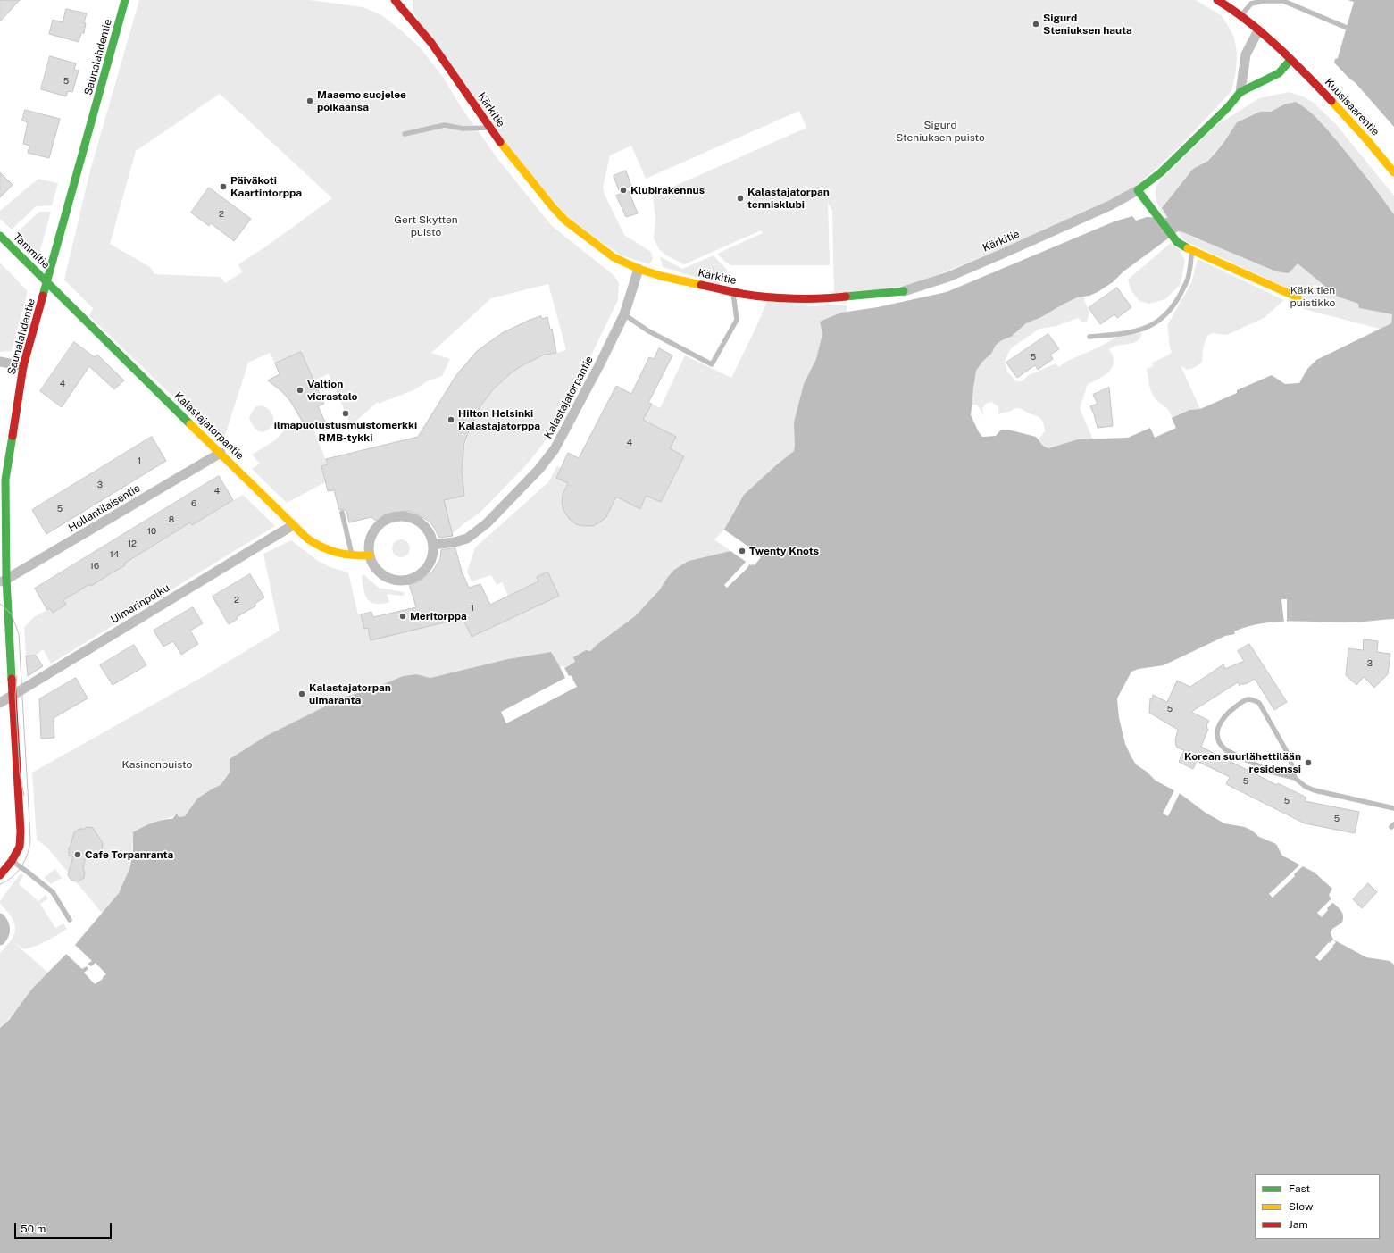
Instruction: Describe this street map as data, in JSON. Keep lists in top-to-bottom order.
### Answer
{
  "streets": {
    "street": [
      "Saunalahdentie",
      "Kuusisaarentie",
      "Kärkitie",
      "Tammitie",
      "Kalastajatorpantie",
      "Hollantilaisentie",
      "Uimarinpolku"
    ]
  },
  "crossings": [
    ["Saunalahdentie", "Tammitie"],
    ["Saunalahdentie", "Kalastajatorpantie"],
    ["Saunalahdentie", "Hollantilaisentie"],
    ["Saunalahdentie", "Uimarinpolku"],
    ["Kuusisaarentie", "Kärkitie"],
    ["Kärkitie", "Kalastajatorpantie"],
    ["Tammitie", "Kalastajatorpantie"],
    ["Kalastajatorpantie", "Hollantilaisentie"],
    ["Kalastajatorpantie", "Uimarinpolku"]
  ],
  "parks": [
    "Sigurd Steniuksen puisto",
    "Gert Skytten puisto",
    "Kärkitien puistikko",
    "Kasinonpuisto"
  ],
  "places": [
    "Sigurd Steniuksen hauta",
    "Maaemo suojelee poikaansa",
    "Päiväkoti Kaartintorppa",
    "Klubirakennus",
    "Kalastajatorpan tennisklubi",
    "Valtion vierastalo",
    "ilmapuolustusmuistomerkki RMB-tykki",
    "Hilton Helsinki Kalastajatorppa",
    "Twenty Knots",
    "Meritorppa",
    "Kalastajatorpan uimaranta",
    "Korean suurlähettilään residenssi",
    "Cafe Torpanranta"
  ],
  "house_numbers": [
    "5",
    "2",
    "5",
    "4",
    "4",
    "1",
    "3",
    "4",
    "6",
    "5",
    "8",
    "10",
    "12",
    "14",
    "16",
    "2",
    "1",
    "3",
    "5",
    "5",
    "5",
    "5"
  ],
  "legend": ["Fast", "Slow", "Jam"],
  "scale_bar": "50 m"
}
